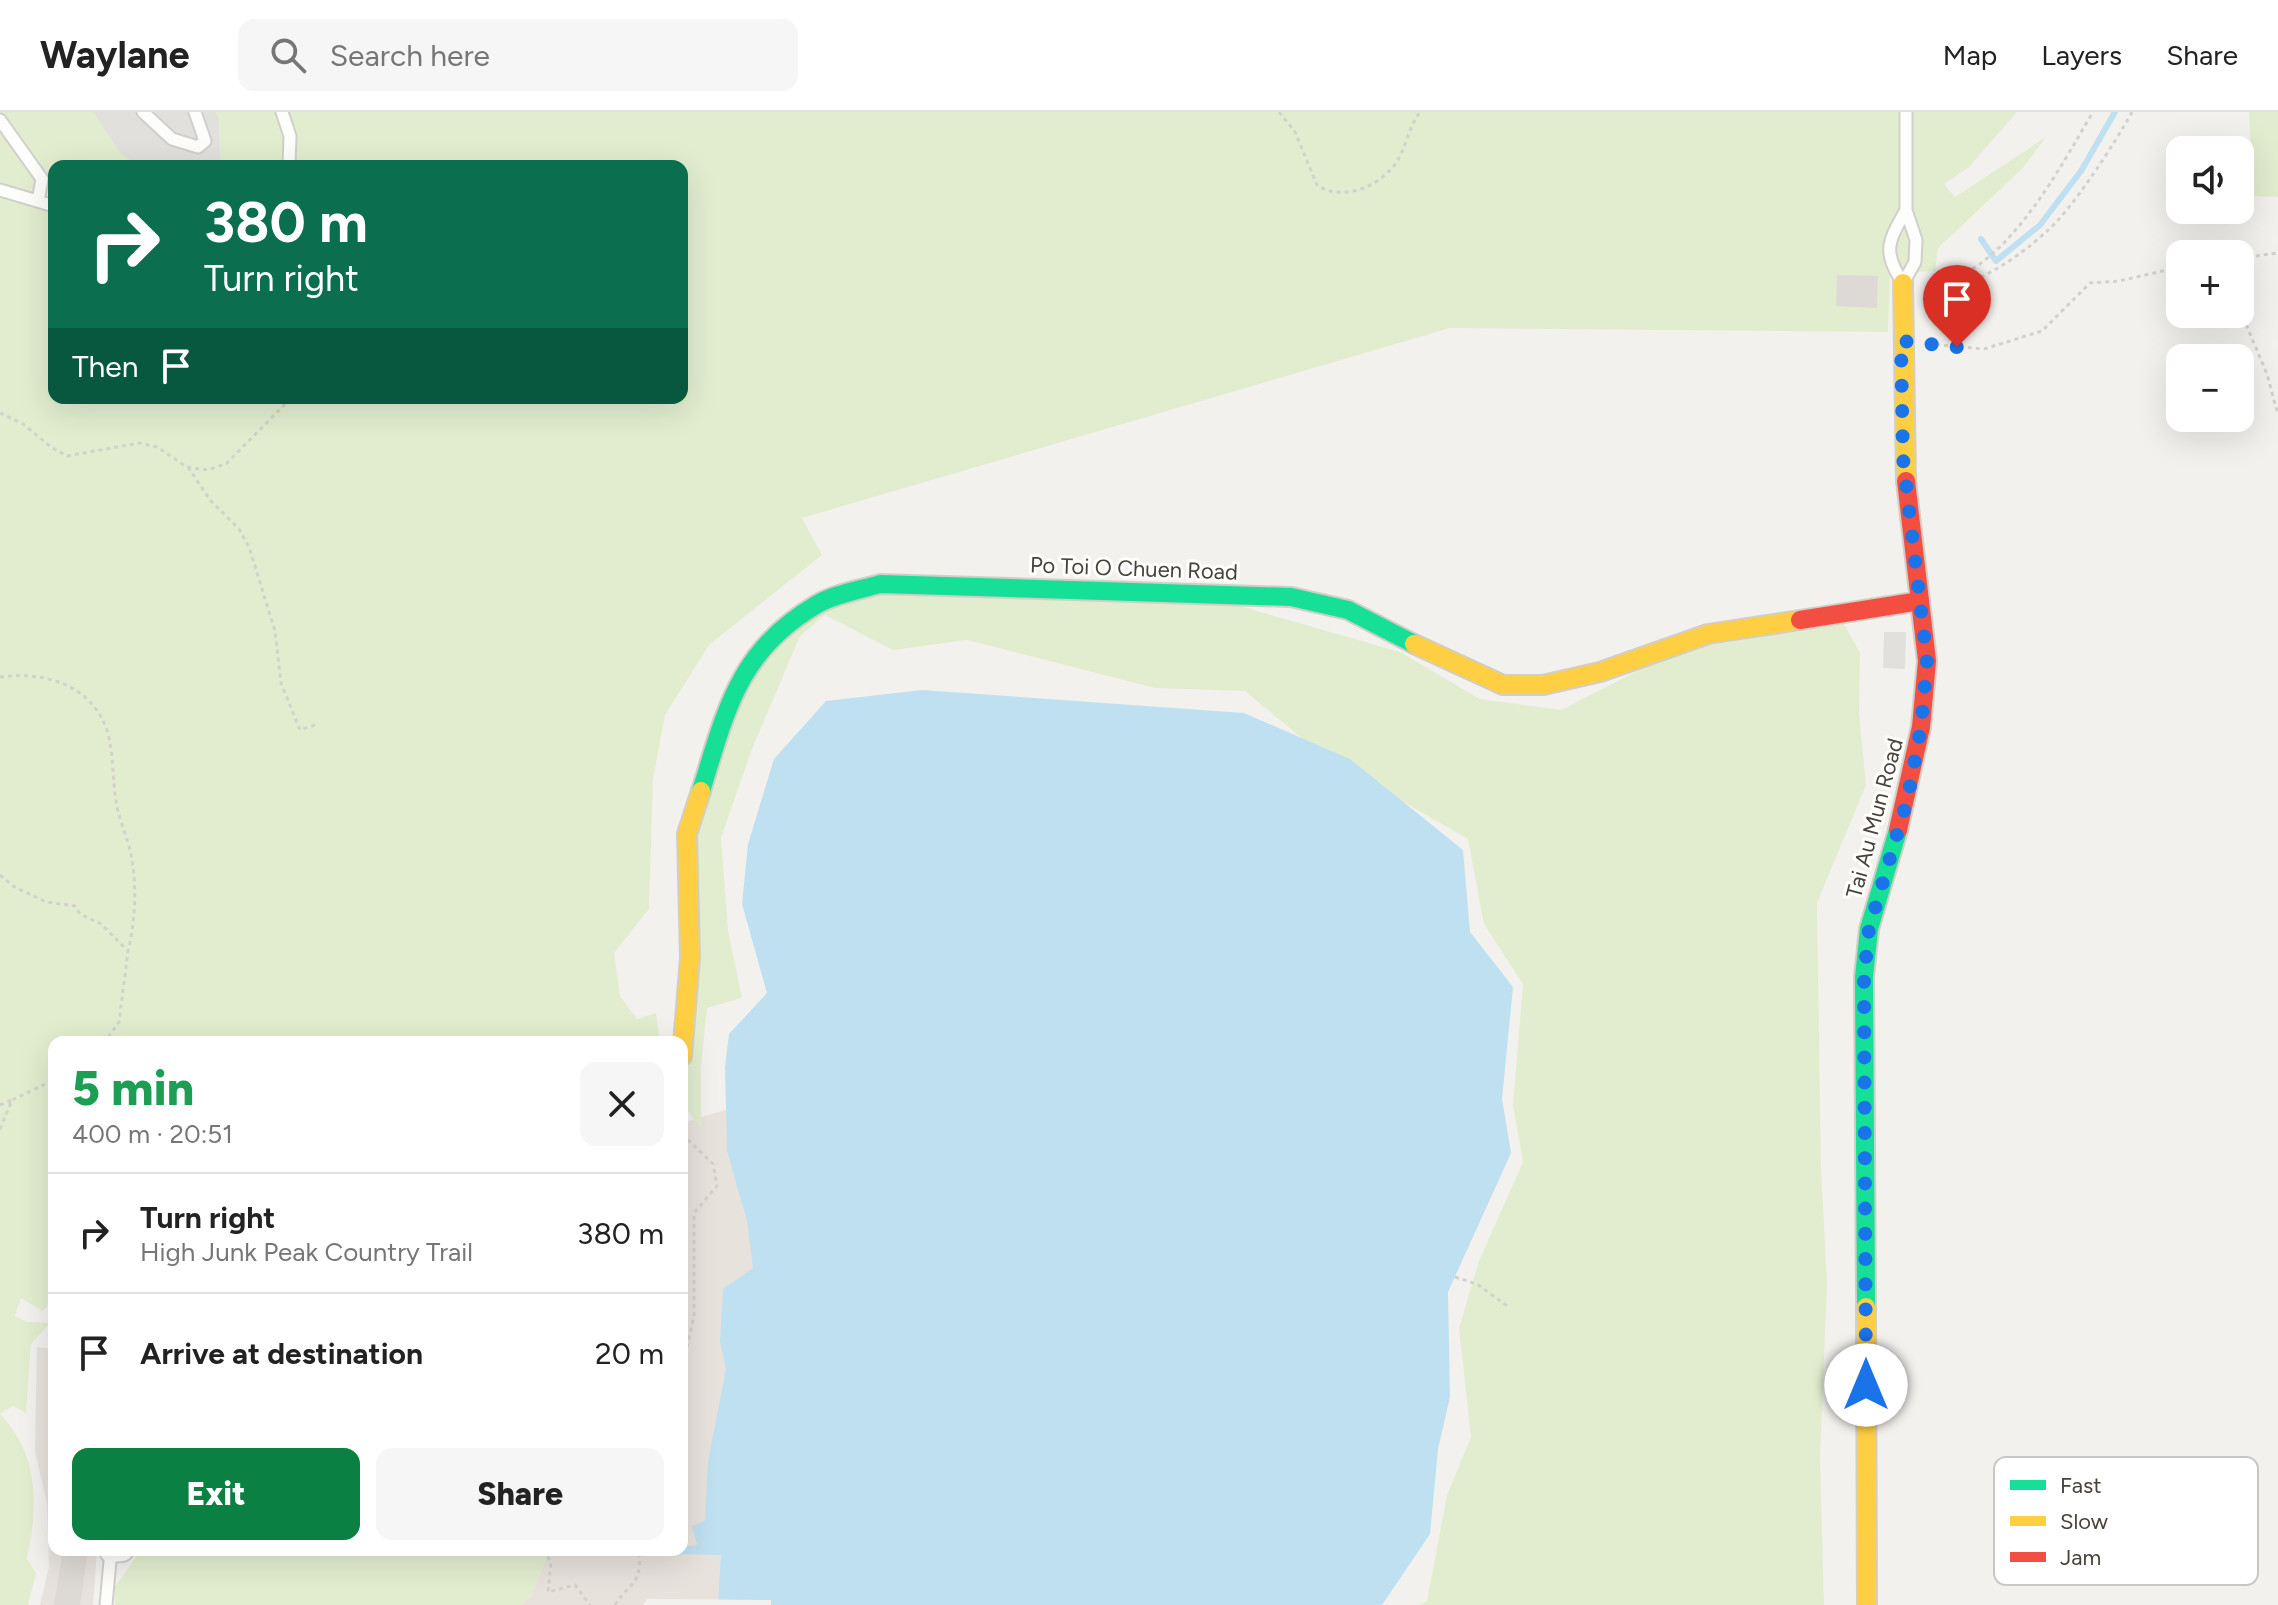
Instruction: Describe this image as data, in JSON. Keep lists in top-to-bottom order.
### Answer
{
  "streets": {
    "street": ["Po Toi O Chuen Road", "Tai Au Mun Road"]
  },
  "crossings": [
    ["Po Toi O Chuen Road", "Tai Au Mun Road"]
  ],
  "legend": ["Fast", "Slow", "Jam"],
  "page": {
    "header": "Waylane",
    "search": "Search here",
    "nav": ["Map", "Layers", "Share"],
    "map_buttons": ["+", "−"],
    "turn": ["380 m", "Turn right"],
    "then": "Then",
    "heading": ["5 min", "400 m · 20:51"],
    "list": [
      {
        "name": "Turn right",
        "note": "High Junk Peak Country Trail",
        "value": "380 m"
      },
      {
        "name": "Arrive at destination",
        "value": "20 m"
      }
    ],
    "buttons": ["Exit", "Share"]
  }
}
